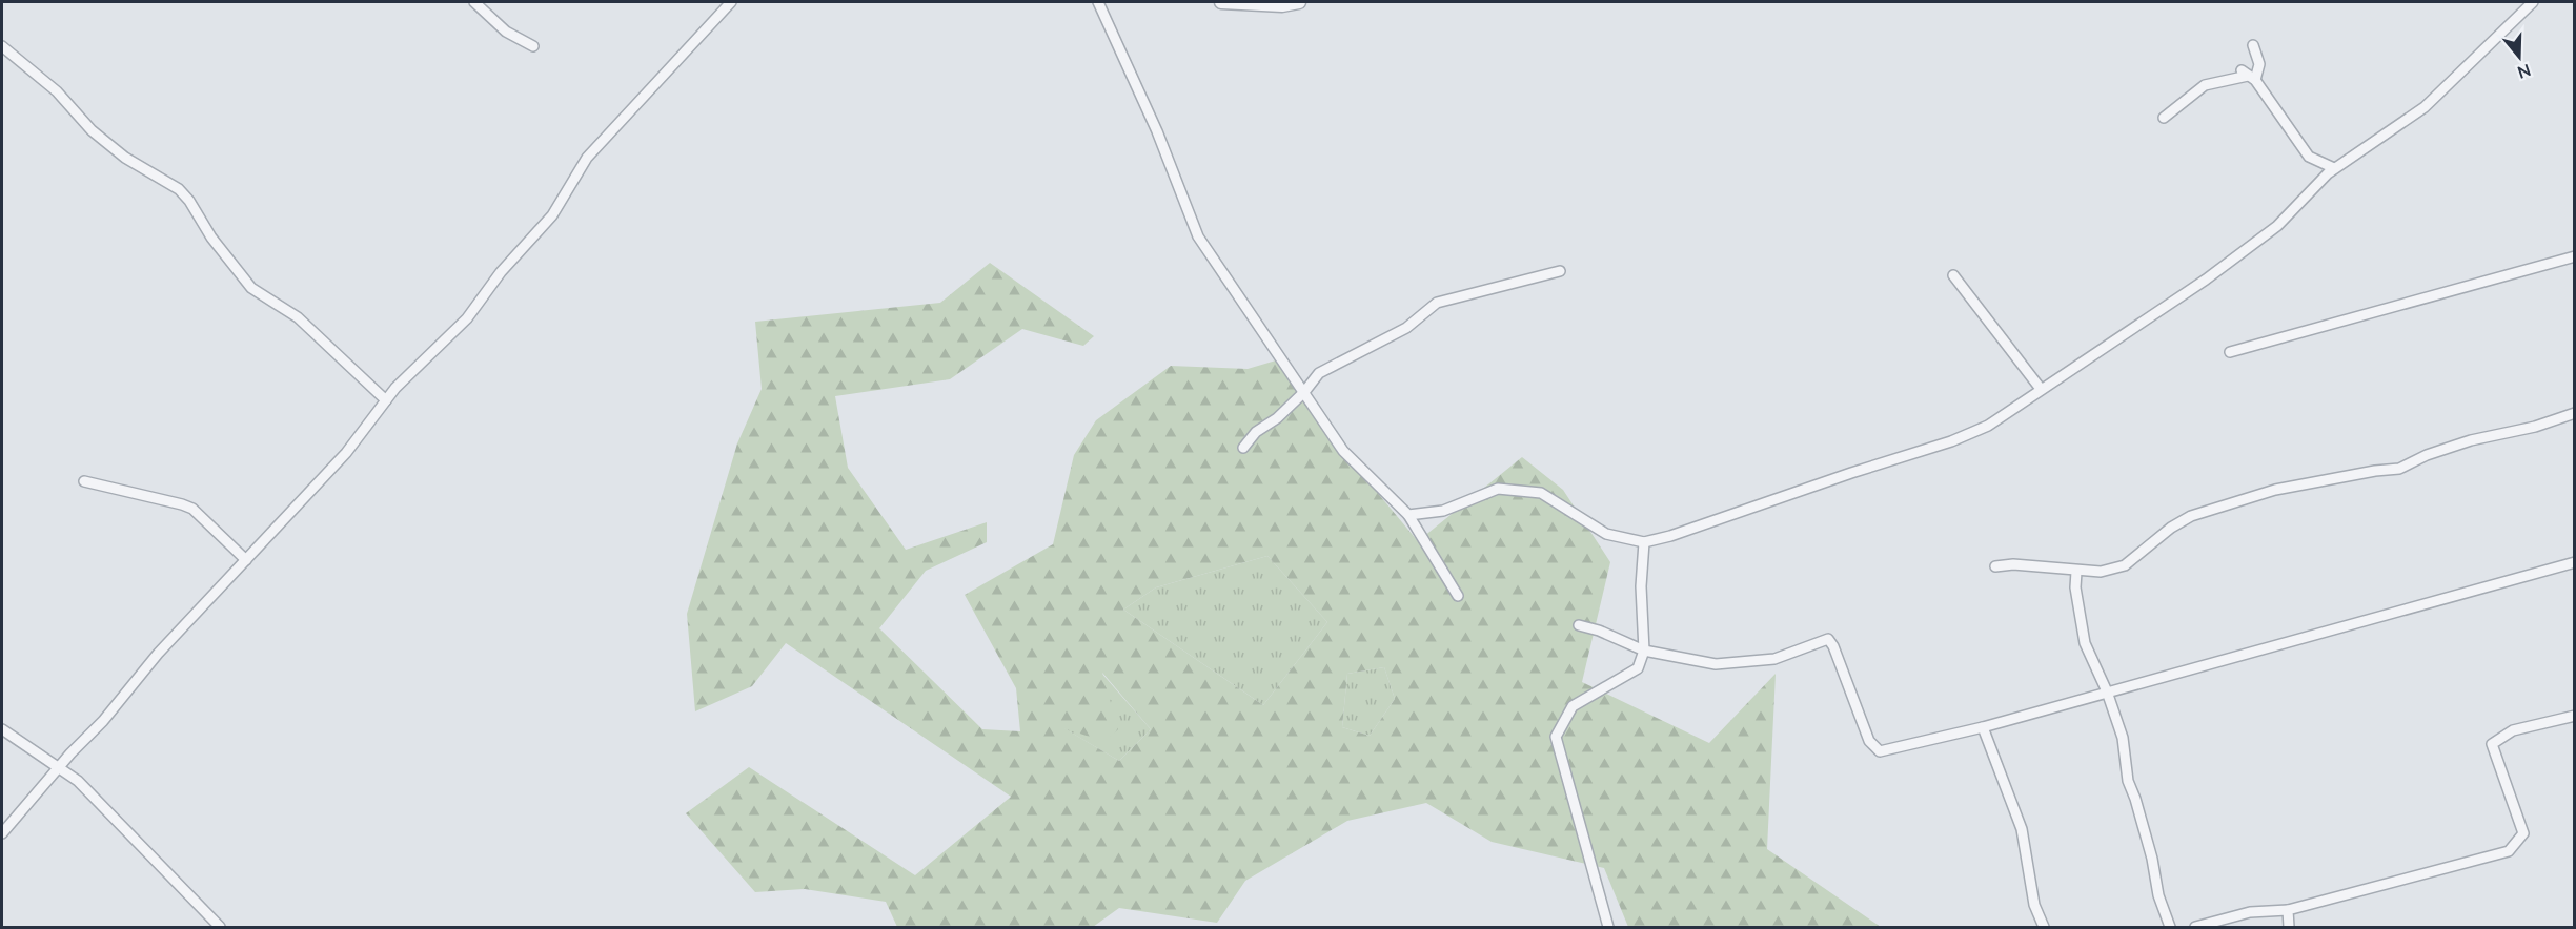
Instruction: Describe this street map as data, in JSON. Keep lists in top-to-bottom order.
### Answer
{
  "north": "bottom"
}
